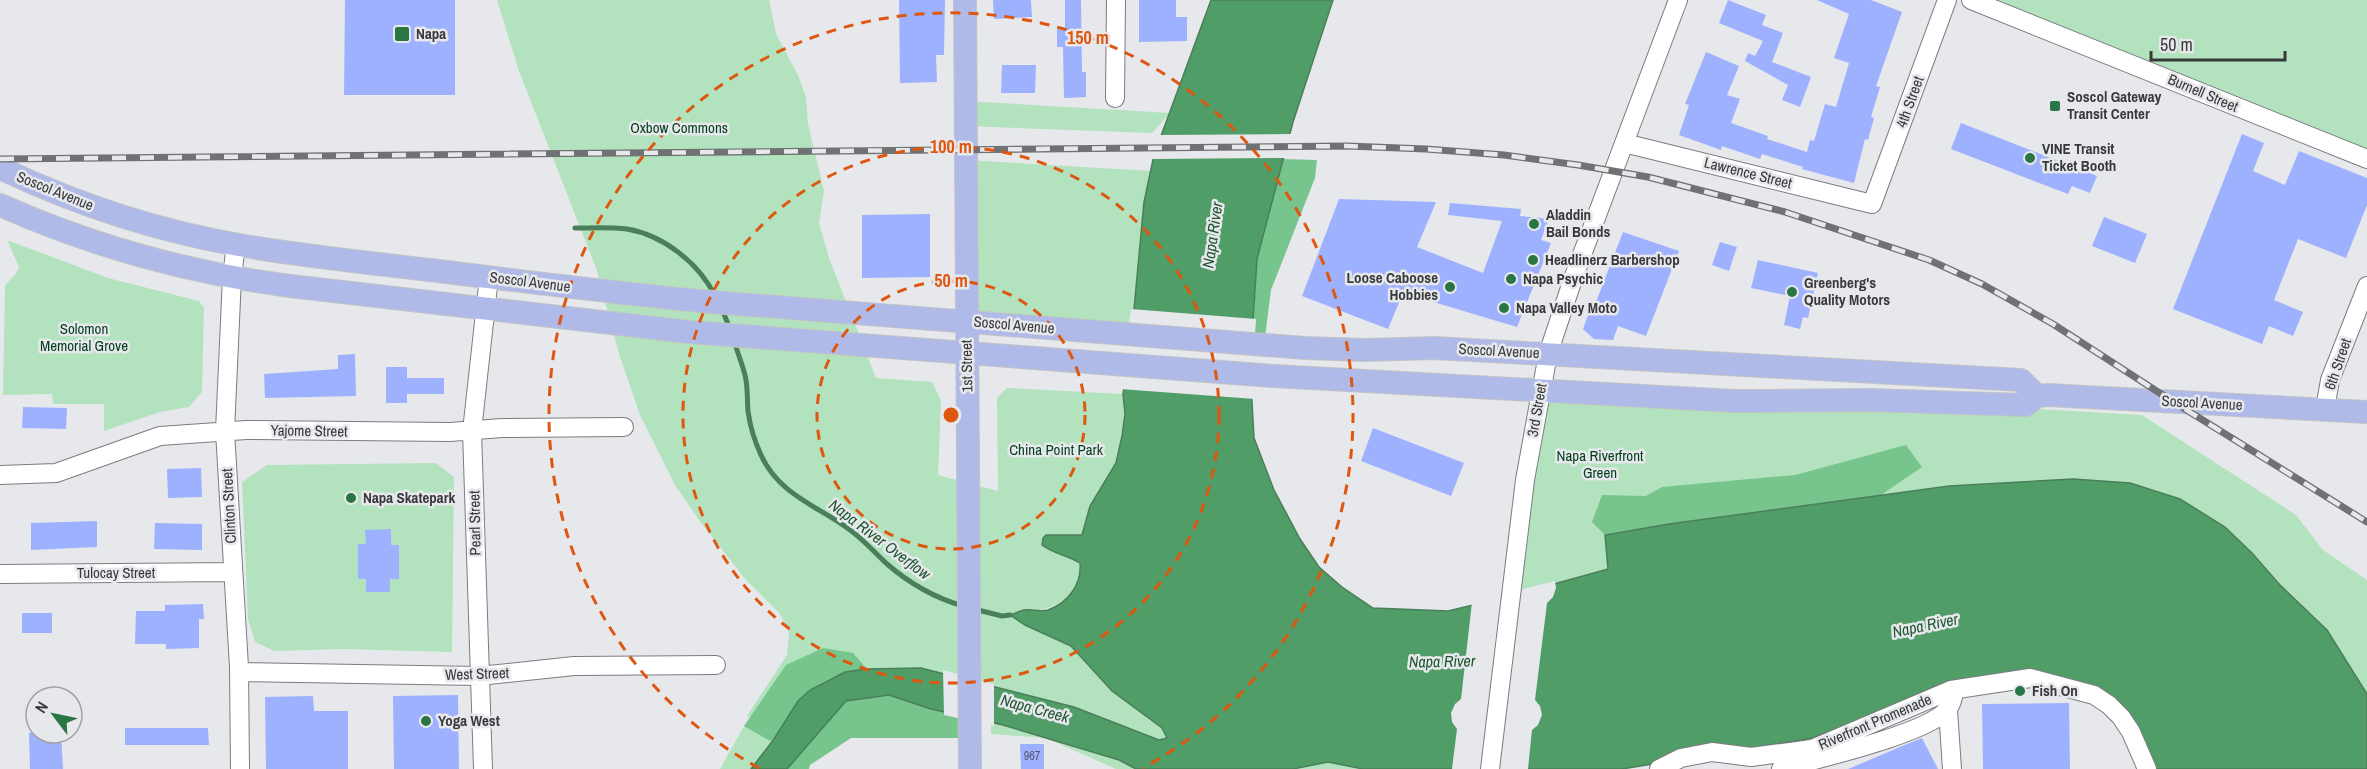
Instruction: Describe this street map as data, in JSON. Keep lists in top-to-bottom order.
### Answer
{
  "streets": {
    "main road": ["Soscol Avenue", "1st Street"],
    "street": [
      "Burnell Street",
      "4th Street",
      "Lawrence Street",
      "6th Street",
      "3rd Street",
      "Yajome Street",
      "Clinton Street",
      "Pearl Street",
      "Tulocay Street",
      "West Street",
      "Riverfront Promenade"
    ]
  },
  "crossings": [
    ["4th Street", "Lawrence Street"],
    ["Lawrence Street", "3rd Street"],
    ["Soscol Avenue", "6th Street"],
    ["Soscol Avenue", "1st Street"],
    ["Soscol Avenue", "3rd Street"],
    ["Soscol Avenue", "Clinton Street"],
    ["Soscol Avenue", "Pearl Street"],
    ["Yajome Street", "Clinton Street"],
    ["Yajome Street", "Pearl Street"],
    ["Clinton Street", "Tulocay Street"],
    ["Clinton Street", "West Street"],
    ["Pearl Street", "West Street"]
  ],
  "water": ["Napa River", "Napa River Overflow", "Napa Creek"],
  "parks": [
    "Oxbow Commons",
    "Solomon Memorial Grove",
    "China Point Park",
    "Napa Riverfront Green"
  ],
  "places": {
    "transit": ["Napa", "Soscol Gateway Transit Center"],
    "other": [
      "VINE Transit Ticket Booth",
      "Aladdin Bail Bonds",
      "Headlinerz Barbershop",
      "Napa Psychic",
      "Loose Caboose Hobbies",
      "Greenberg's Quality Motors",
      "Napa Valley Moto",
      "Napa Skatepark",
      "Fish On",
      "Yoga West"
    ]
  },
  "house_numbers": ["967"],
  "scale_bar": "50 m",
  "north": "top left",
  "rings": ["150 m", "100 m", "50 m"]
}
